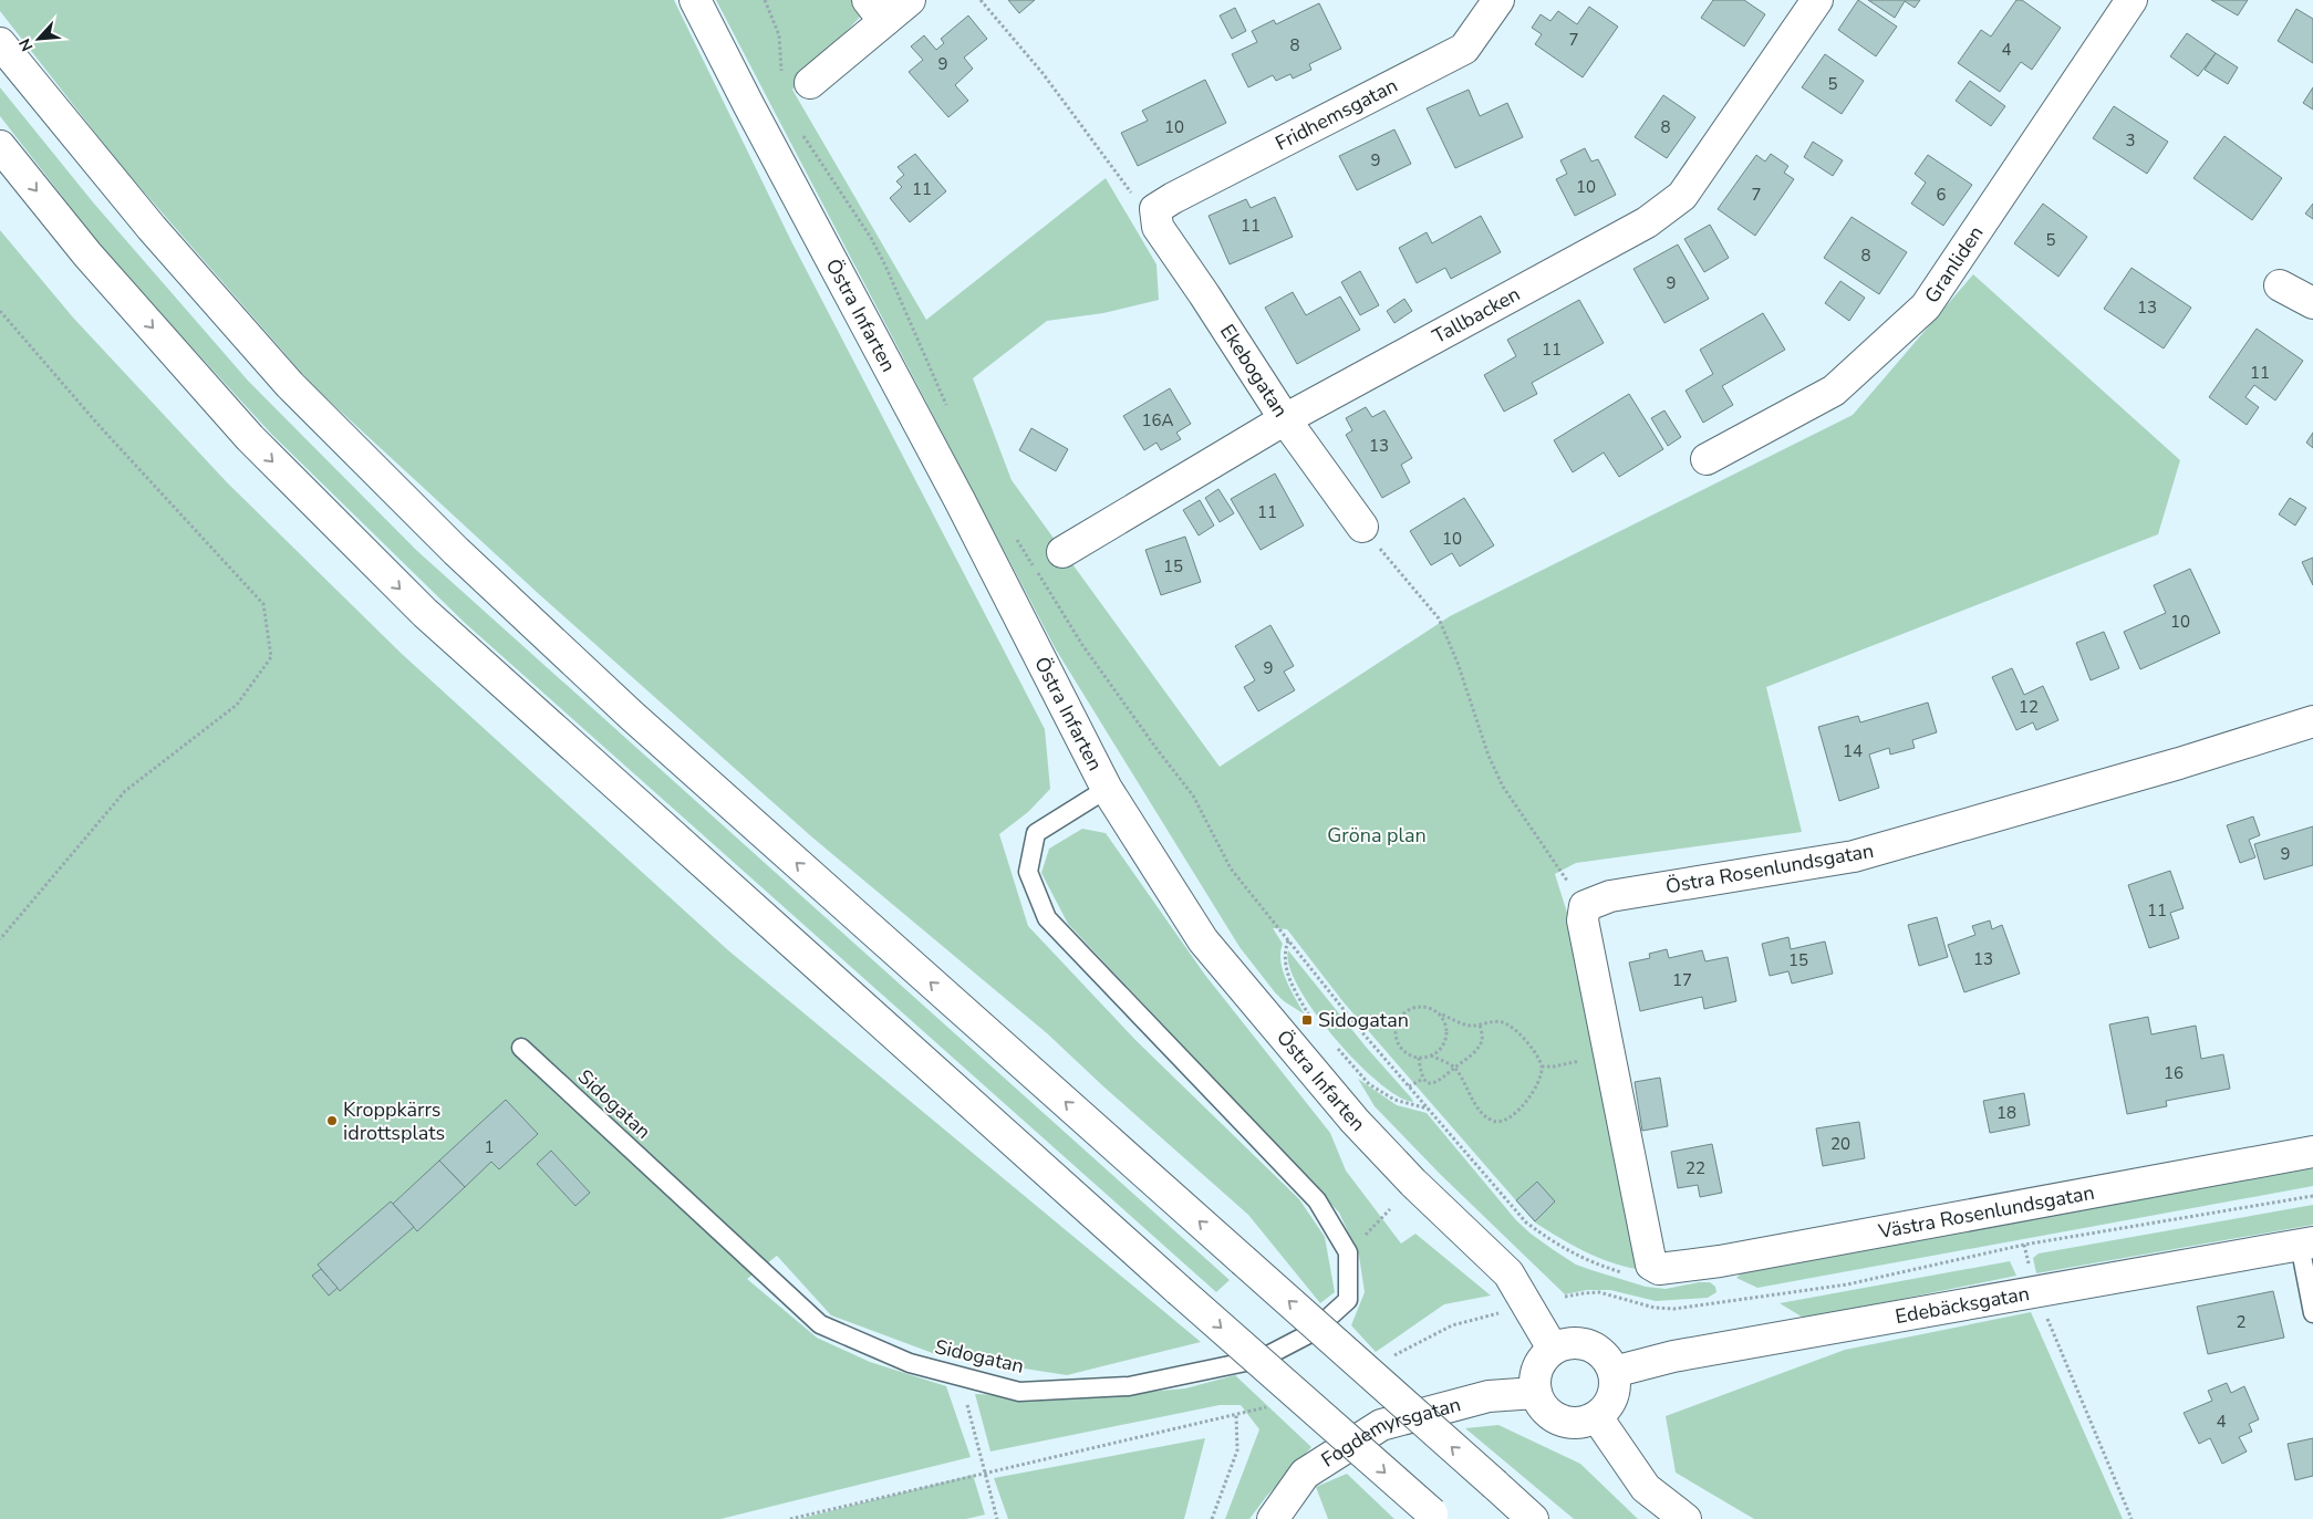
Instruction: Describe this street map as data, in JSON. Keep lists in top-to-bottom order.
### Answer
{
  "streets": {
    "main road": [
      "Fridhemsgatan",
      "Granliden",
      "Tallbacken",
      "Östra Infarten",
      "Ekebogatan",
      "Östra Rosenlundsgatan",
      "Västra Rosenlundsgatan",
      "Edebäcksgatan",
      "Fogdemyrsgatan"
    ],
    "lane": ["Sidogatan"]
  },
  "crossings": [
    ["Fridhemsgatan", "Ekebogatan"],
    ["Tallbacken", "Ekebogatan"],
    ["Östra Infarten", "Edebäcksgatan"],
    ["Östra Infarten", "Fogdemyrsgatan"],
    ["Edebäcksgatan", "Fogdemyrsgatan"]
  ],
  "parks": ["Gröna plan"],
  "places": {
    "transit": ["Sidogatan"],
    "other": ["Kroppkärrs idrottsplats"]
  },
  "house_numbers": [
    "7",
    "8",
    "4",
    "9",
    "5",
    "10",
    "8",
    "3",
    "9",
    "10",
    "11",
    "7",
    "6",
    "11",
    "5",
    "8",
    "9",
    "13",
    "11",
    "11",
    "16A",
    "13",
    "11",
    "10",
    "15",
    "10",
    "9",
    "12",
    "14",
    "9",
    "11",
    "13",
    "15",
    "17",
    "16",
    "18",
    "20",
    "1",
    "22",
    "2",
    "4"
  ],
  "north": "bottom left"
}
